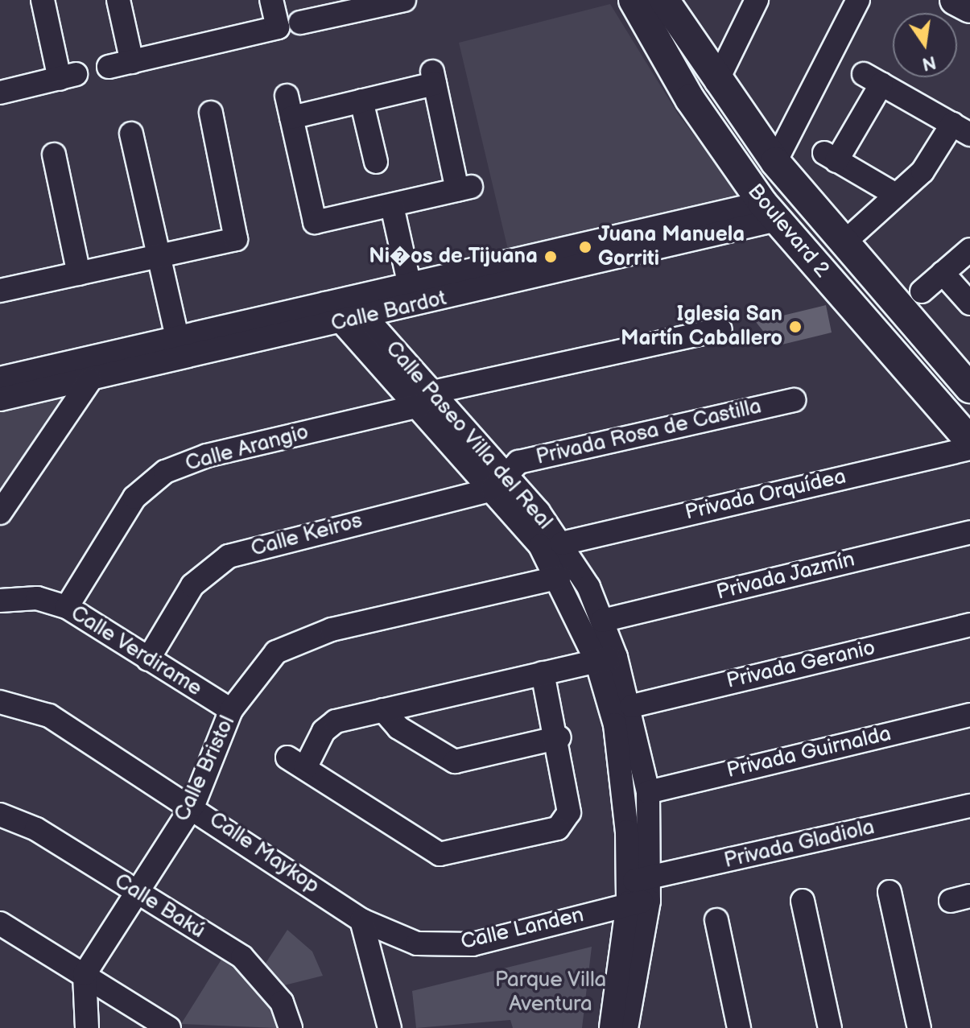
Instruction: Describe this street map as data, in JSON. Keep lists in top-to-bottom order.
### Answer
{
  "streets": {
    "main road": ["Boulevard 2"],
    "street": [
      "Calle Bardot",
      "Privada Rosa de Castilla",
      "Calle Paseo Villa del Real",
      "Calle Arangio",
      "Privada Orquídea",
      "Calle Keiros",
      "Privada Jazmín",
      "Calle Verdirame",
      "Privada Geranio",
      "Privada Guirnalda",
      "Calle Bristol",
      "Privada Gladiola",
      "Calle Maykop",
      "Calle Bakú",
      "Calle Landen"
    ]
  },
  "crossings": [
    ["Boulevard 2", "Calle Bardot"],
    ["Calle Bardot", "Calle Paseo Villa del Real"],
    ["Privada Rosa de Castilla", "Calle Paseo Villa del Real"],
    ["Calle Paseo Villa del Real", "Calle Arangio"],
    ["Calle Paseo Villa del Real", "Privada Orquídea"],
    ["Calle Paseo Villa del Real", "Calle Keiros"],
    ["Calle Paseo Villa del Real", "Privada Jazmín"],
    ["Calle Paseo Villa del Real", "Privada Geranio"],
    ["Calle Paseo Villa del Real", "Privada Guirnalda"],
    ["Calle Paseo Villa del Real", "Calle Bristol"],
    ["Calle Paseo Villa del Real", "Privada Gladiola"],
    ["Calle Paseo Villa del Real", "Calle Landen"],
    ["Calle Arangio", "Calle Verdirame"],
    ["Calle Keiros", "Calle Verdirame"],
    ["Calle Verdirame", "Calle Bristol"],
    ["Calle Bristol", "Calle Maykop"],
    ["Calle Bristol", "Calle Bakú"],
    ["Privada Gladiola", "Calle Landen"],
    ["Calle Maykop", "Calle Landen"]
  ],
  "parks": ["Parque Villa Aventura"],
  "places": ["Juana Manuela Gorriti", "Ni�os de Tijuana", "Iglesia San Martín Caballero"],
  "north": "bottom"
}
